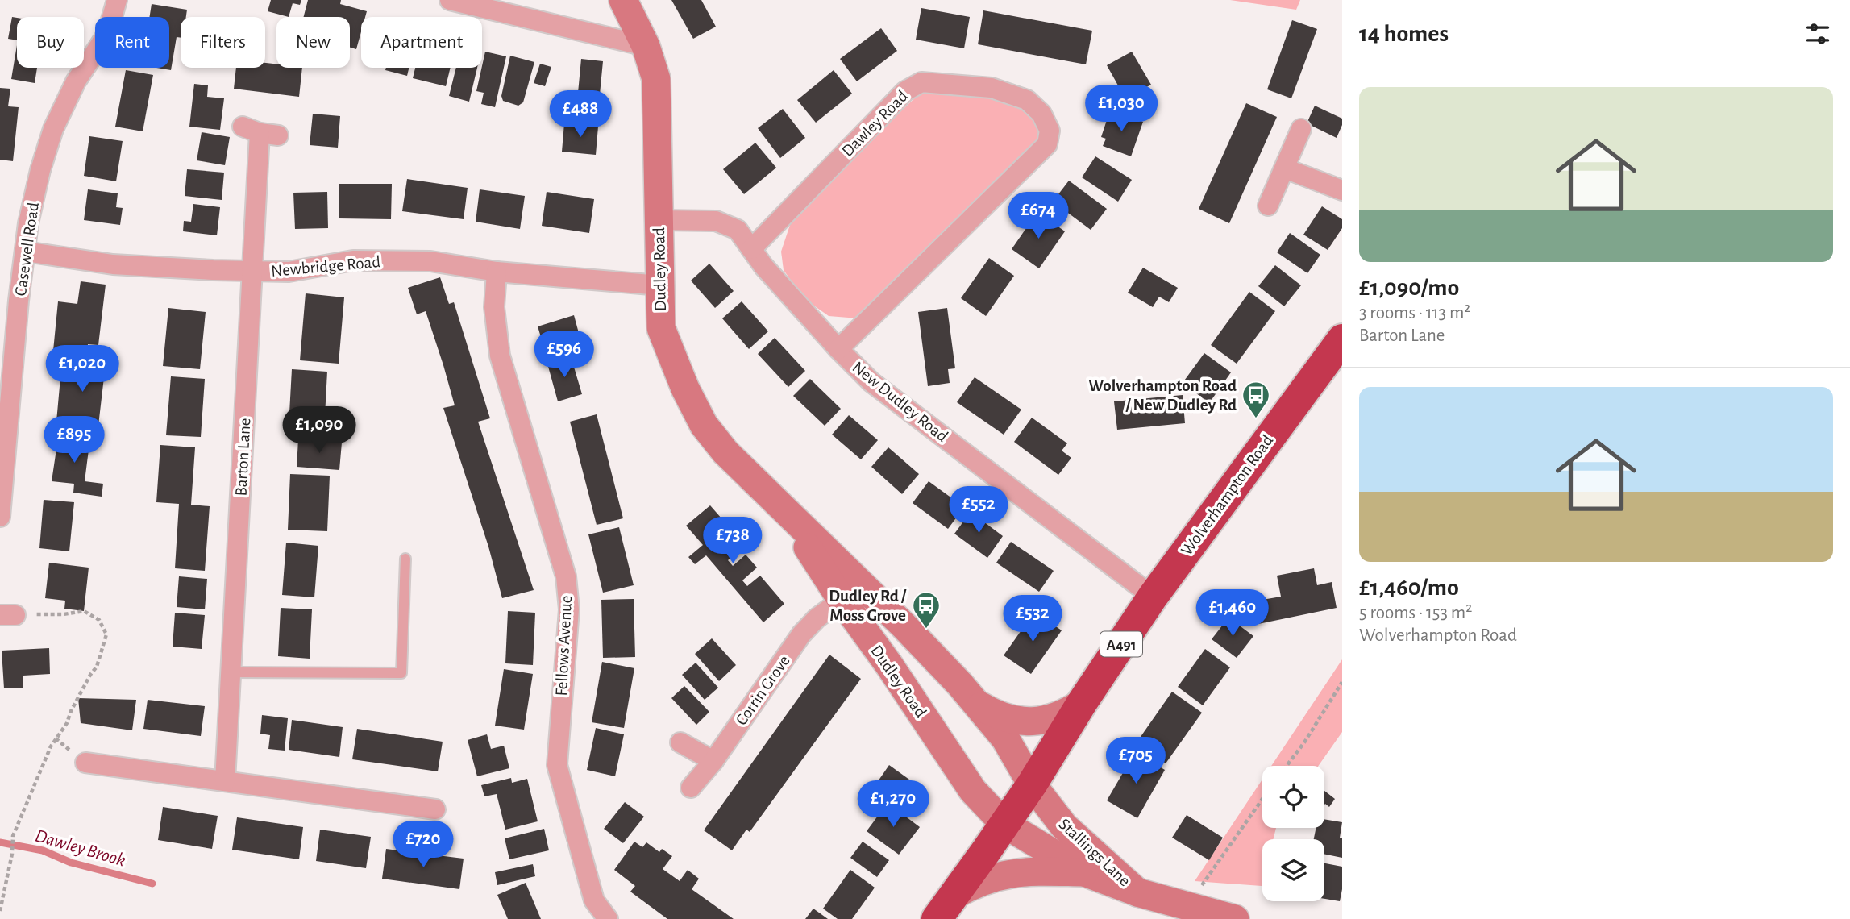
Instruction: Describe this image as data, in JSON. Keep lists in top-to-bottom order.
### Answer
{
  "streets": {
    "highway": ["Wolverhampton Road", "A491"],
    "main road": ["Dudley Road", "Stallings Lane"],
    "street": [
      "Dawley Road",
      "Casewell Road",
      "Newbridge Road",
      "New Dudley Road",
      "Barton Lane",
      "Fellows Avenue",
      "Corrin Grove"
    ]
  },
  "crossings": [
    ["Dawley Road", "New Dudley Road"],
    ["Casewell Road", "Newbridge Road"],
    ["Newbridge Road", "Dudley Road"],
    ["Newbridge Road", "Barton Lane"],
    ["Newbridge Road", "Fellows Avenue"],
    ["Dudley Road", "New Dudley Road"],
    ["Dudley Road", "Wolverhampton Road"],
    ["Dudley Road", "A491"],
    ["Dudley Road", "Corrin Grove"],
    ["Dudley Road", "Stallings Lane"],
    ["New Dudley Road", "Wolverhampton Road"],
    ["Wolverhampton Road", "A491"],
    ["Wolverhampton Road", "Stallings Lane"],
    ["A491", "Stallings Lane"]
  ],
  "water": ["Dawley Brook"],
  "places": {
    "bus stop": ["Wolverhampton Road / New Dudley Rd", "Dudley Rd / Moss Grove"]
  },
  "page": {
    "heading": "14 homes",
    "chip": [
      "Buy",
      "Rent",
      "Filters",
      "New",
      "Apartment"
    ],
    "list": [
      {
        "name": "£1,090/mo",
        "note": "3 rooms · 113 m² · Barton Lane"
      },
      {
        "name": "£1,460/mo",
        "note": "5 rooms · 153 m² · Wolverhampton Road"
      }
    ],
    "price": [
      "£1,030",
      "£488",
      "£674",
      "£596",
      "£1,020",
      "£1,090",
      "£895",
      "£552",
      "£738",
      "£1,460",
      "£532",
      "£705",
      "£1,270",
      "£720"
    ]
  }
}
